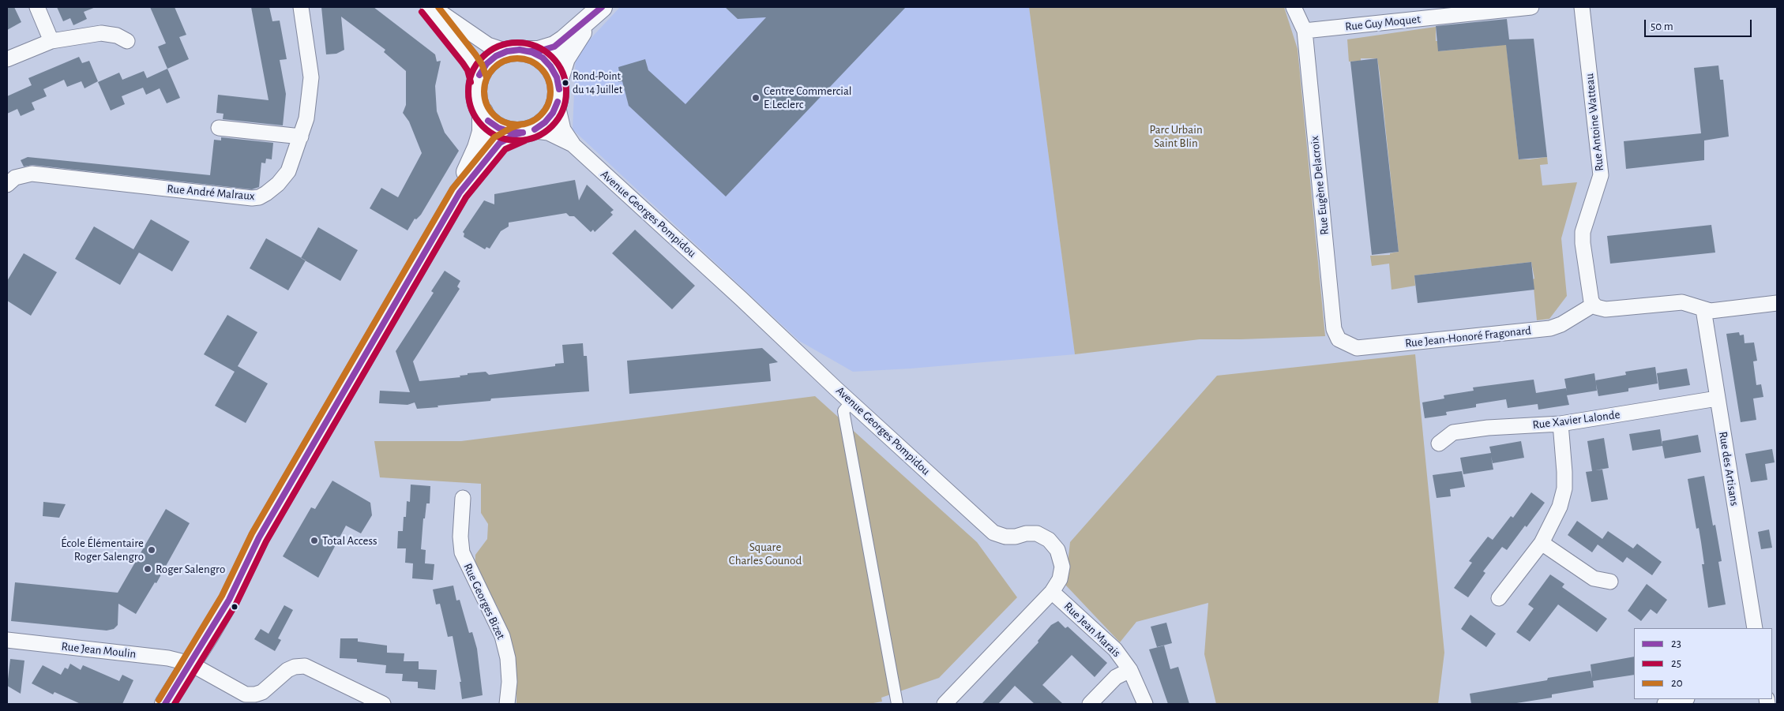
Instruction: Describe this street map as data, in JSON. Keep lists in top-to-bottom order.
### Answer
{
  "streets": {
    "street": [
      "Rue Guy Moquet",
      "Rue Antoine Watteau",
      "Rue Eugène Delacroix",
      "Rue André Malraux",
      "Avenue Georges Pompidou",
      "Rue Jean-Honoré Fragonard",
      "Rue Xavier Lalonde",
      "Rue des Artisans",
      "Rue Georges Bizet",
      "Rue Jean Marais",
      "Rue Jean Moulin"
    ]
  },
  "crossings": [
    ["Rue Guy Moquet", "Rue Eugène Delacroix"],
    ["Rue Antoine Watteau", "Rue Jean-Honoré Fragonard"],
    ["Rue Eugène Delacroix", "Rue Jean-Honoré Fragonard"],
    ["Avenue Georges Pompidou", "Rue Jean Marais"],
    ["Rue Xavier Lalonde", "Rue des Artisans"]
  ],
  "parks": ["Parc Urbain Saint Blin", "Square Charles Gounod"],
  "places": [
    "Rond-Point du 14 Juillet",
    "Centre Commercial E.Leclerc",
    "Total Access",
    "École Élémentaire Roger Salengro",
    "Roger Salengro"
  ],
  "lines": ["transit line 23", "transit line 20", "transit line 25"],
  "legend": ["23", "25", "20"],
  "scale_bar": "50 m"
}
